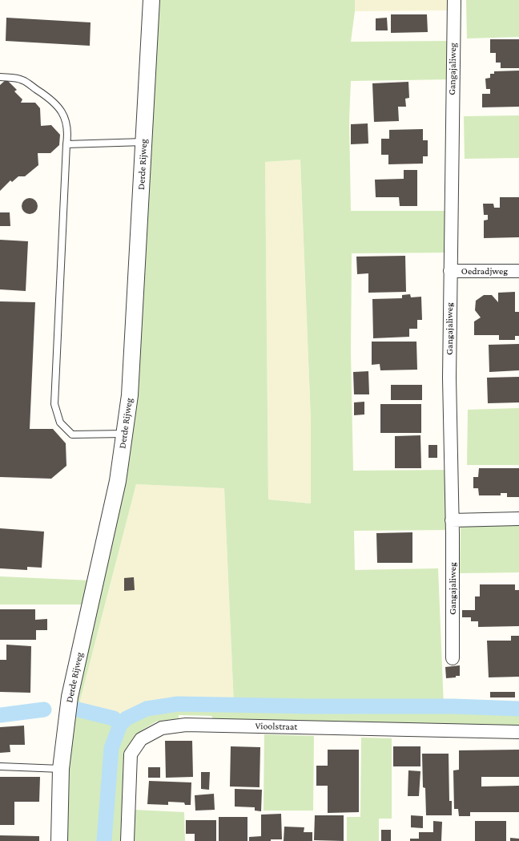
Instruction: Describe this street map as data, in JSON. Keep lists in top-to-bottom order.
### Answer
{
  "streets": {
    "street": [
      "Gangajaliweg",
      "Derde Rijweg",
      "Oedradjweg",
      "Vioolstraat"
    ]
  },
  "crossings": [
    ["Gangajaliweg", "Oedradjweg"]
  ]
}
